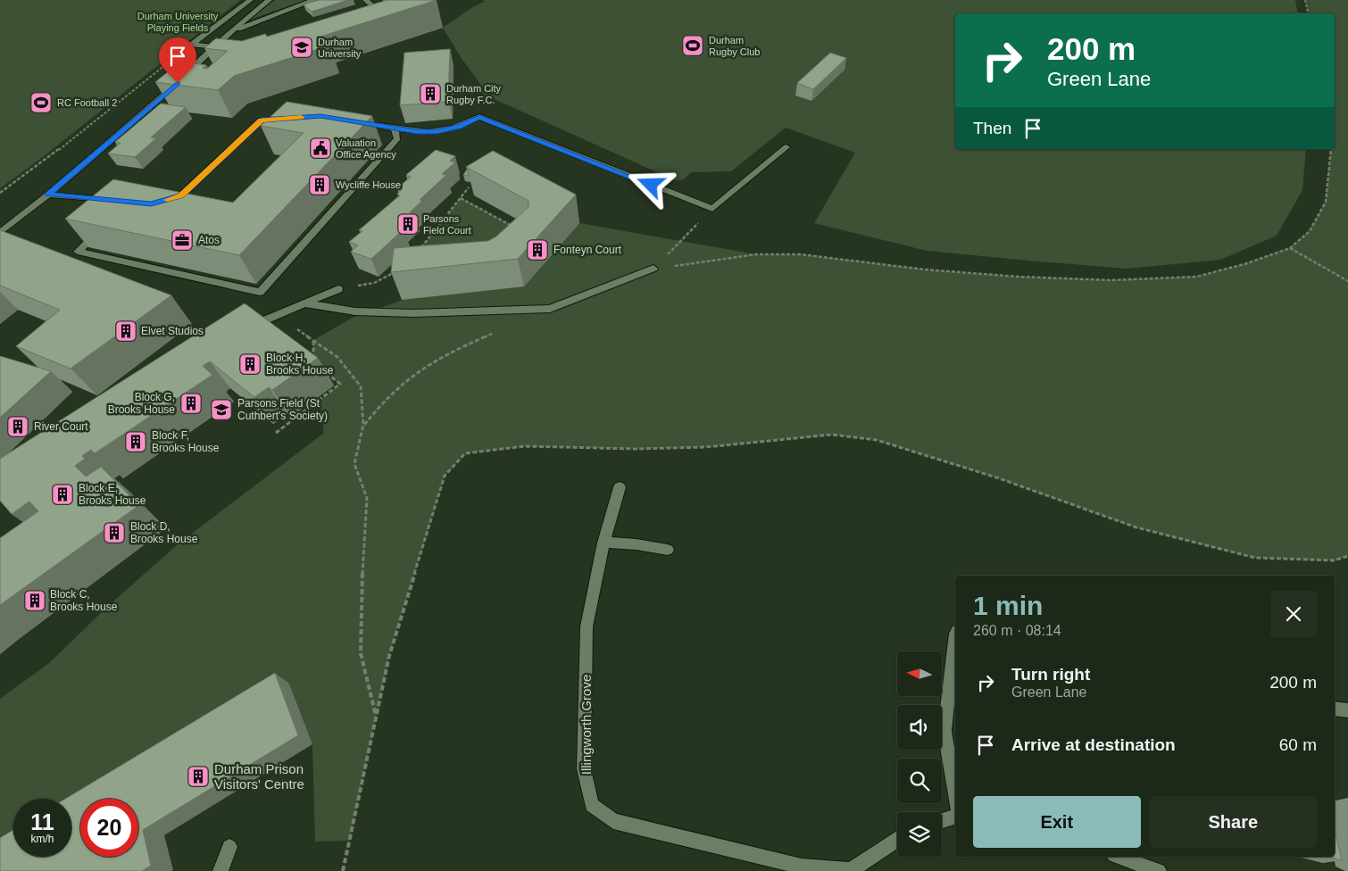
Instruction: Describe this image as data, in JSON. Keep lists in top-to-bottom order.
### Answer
{
  "streets": {
    "street": ["Illingworth Grove"]
  },
  "parks": ["Durham University Playing Fields"],
  "places": {
    "sports": ["Durham Rugby Club", "RC Football 2"],
    "school or university": ["Durham University", "Parsons Field (St Cuthbert's Society)"],
    "building": [
      "Durham City Rugby F.C.",
      "Wycliffe House",
      "Parsons Field Court",
      "Fonteyn Court",
      "Elvet Studios",
      "Block H, Brooks House",
      "Block G, Brooks House",
      "River Court",
      "Block F, Brooks House",
      "Block E, Brooks House",
      "Block D, Brooks House",
      "Block C, Brooks House",
      "Durham Prison Visitors' Centre"
    ],
    "public building": ["Valuation Office Agency"],
    "office": ["Atos"]
  },
  "north": "left",
  "page": {
    "turn": ["200 m", "Green Lane"],
    "then": "Then",
    "heading": ["1 min", "260 m · 08:14"],
    "list": [
      {
        "name": "Turn right",
        "note": "Green Lane",
        "value": "200 m"
      },
      {
        "name": "Arrive at destination",
        "value": "60 m"
      }
    ],
    "buttons": ["Exit", "Share"],
    "speed": "11 km/h",
    "limit": "20"
  }
}
